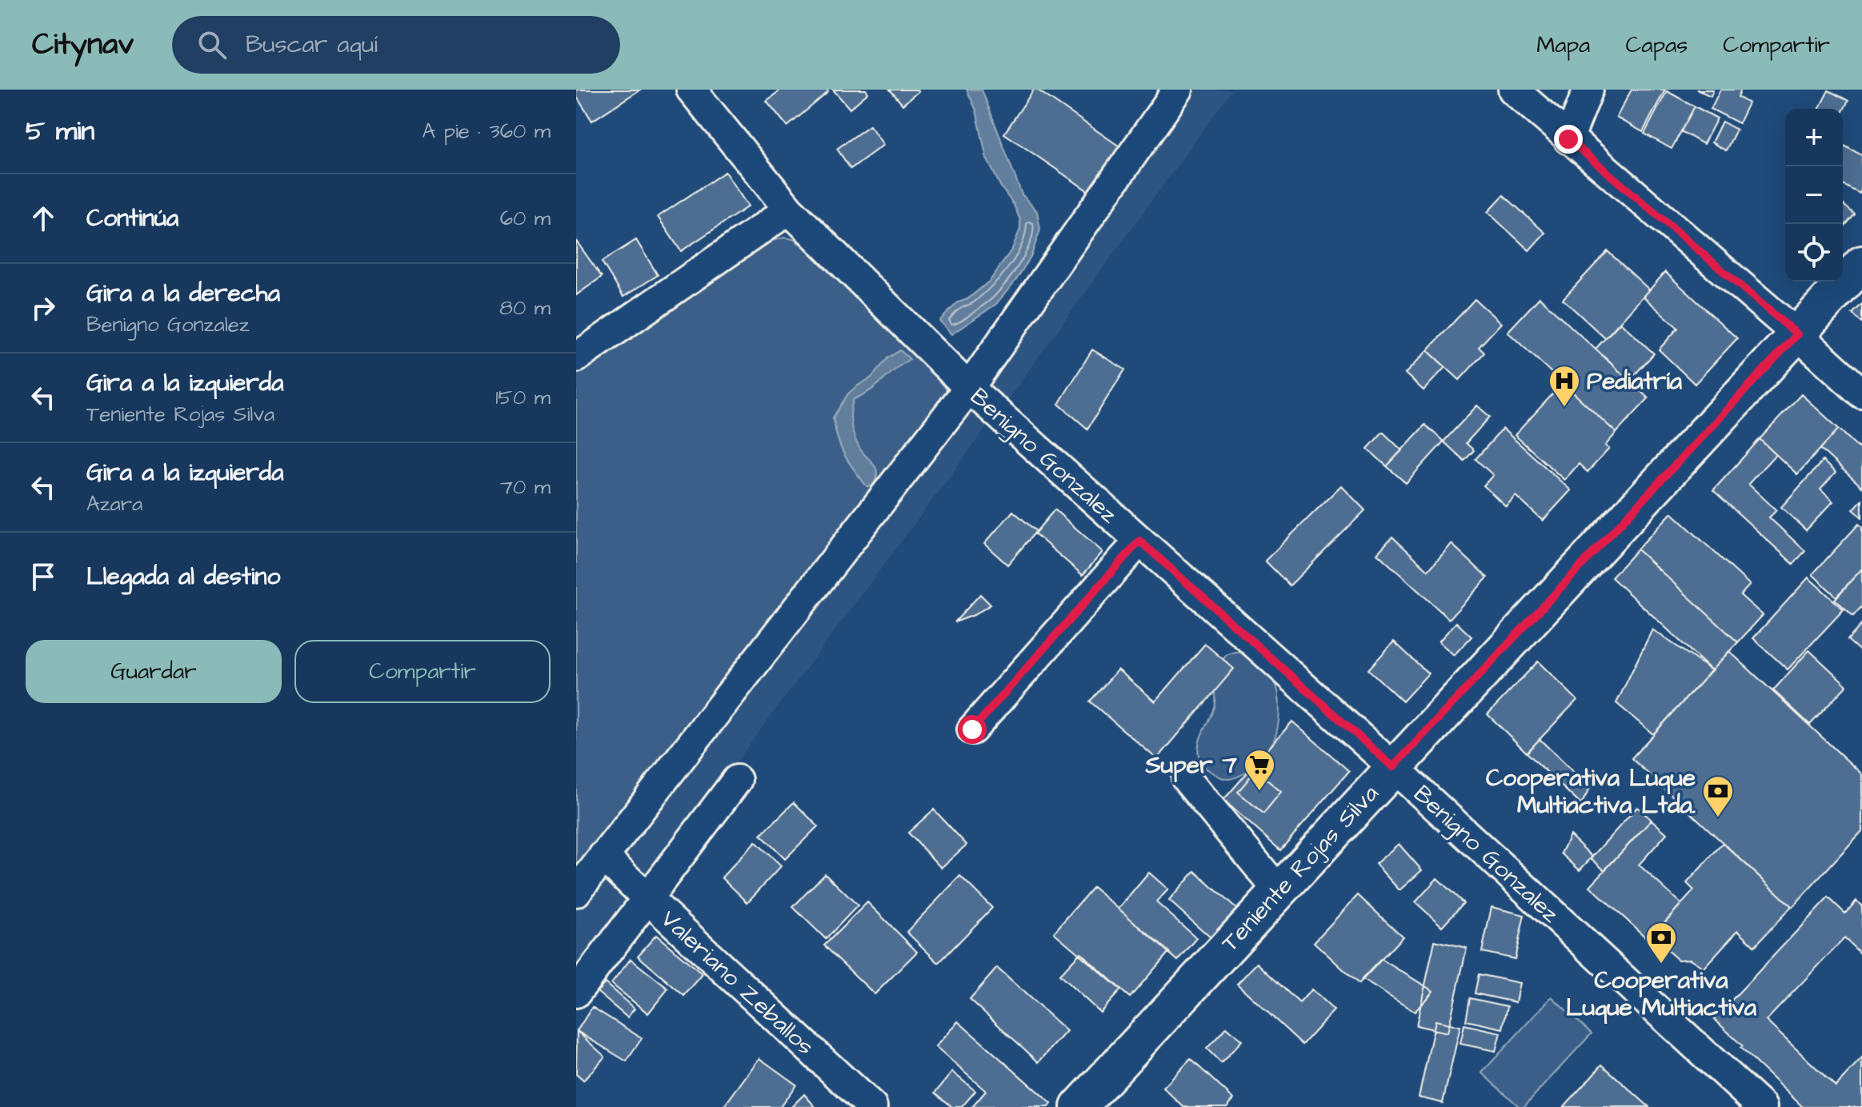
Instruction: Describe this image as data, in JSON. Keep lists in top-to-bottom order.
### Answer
{
  "streets": {
    "main road": ["Teniente Rojas Silva"],
    "street": ["Benigno Gonzalez", "Valeriano Zeballos"]
  },
  "crossings": [
    ["Benigno Gonzalez", "Teniente Rojas Silva"]
  ],
  "places": {
    "hospital": ["Pediatría"],
    "supermarket": ["Super 7"],
    "bank": ["Cooperativa Luque Multiactiva Ltda.", "Cooperativa Luque Multiactiva"]
  },
  "page": {
    "header": "Citynav",
    "search": "Buscar aquí",
    "nav": ["Mapa", "Capas", "Compartir"],
    "heading": ["5 min", "A pie · 360 m"],
    "map_buttons": ["+", "−"],
    "list": [
      ["Continúa", "60 m"],
      ["Gira a la derecha", "Benigno Gonzalez", "80 m"],
      ["Gira a la izquierda", "Teniente Rojas Silva", "150 m"],
      ["Gira a la izquierda", "Azara", "70 m"],
      "Llegada al destino"
    ],
    "buttons": ["Guardar", "Compartir"]
  }
}
